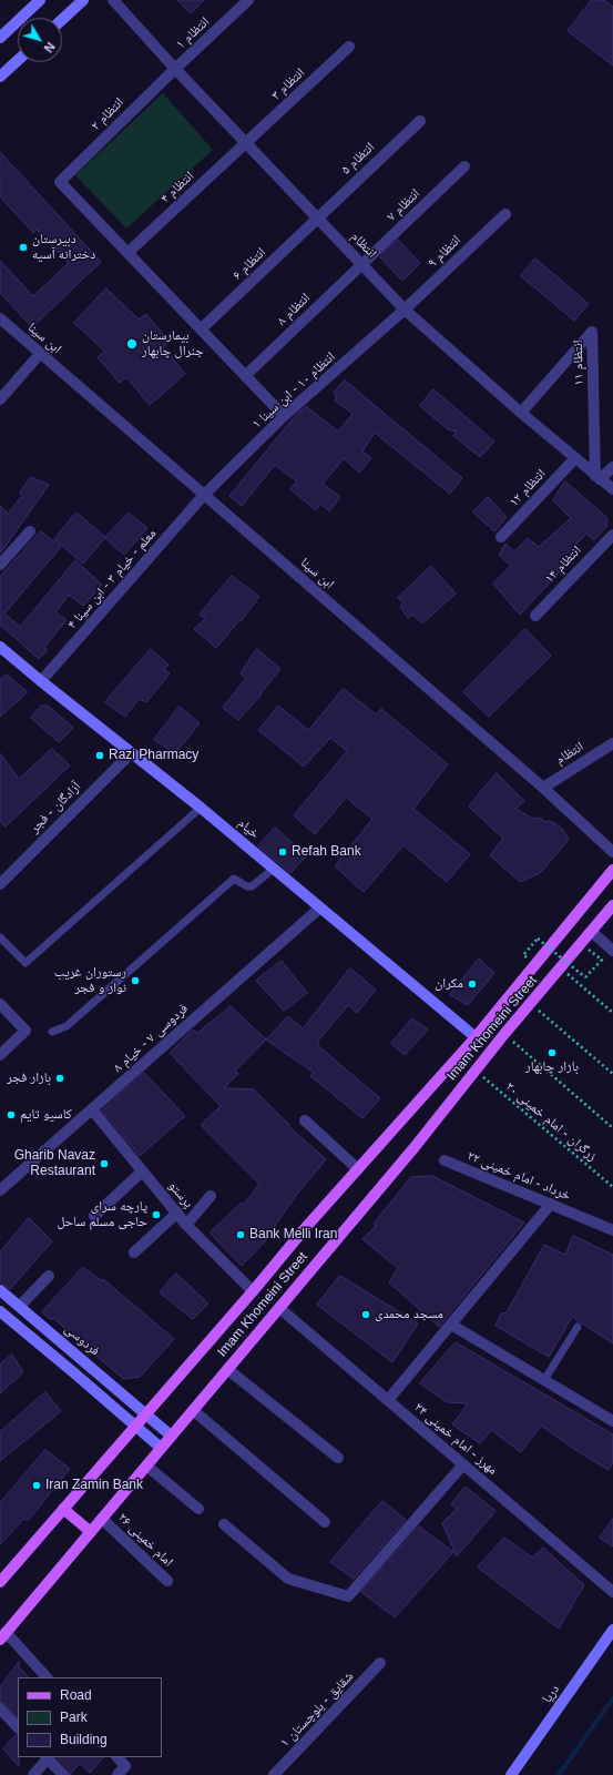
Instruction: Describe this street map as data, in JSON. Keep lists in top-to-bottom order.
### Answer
{
  "streets": {
    "main road": ["Imam Khomeini Street"],
    "street": [
      "انتظام ۱",
      "انتظام ۳",
      "انتظام ۲",
      "انتظام ۵",
      "انتظام ۴",
      "انتظام ۷",
      "انتظام",
      "انتظام ۹",
      "انتظام ۶",
      "انتظام ۸",
      "ابن سینا",
      "انتظام ۱۱",
      "انتظام ۱۰ - ابن سینا ۱",
      "انتظام ۱۲",
      "انتظام ۱۴",
      "معلم - خیام ۳ - ابن سینا ۴",
      "آزادگان - فجر",
      "خیام",
      "فردوسی ۷ - خیام ۸",
      "خرداد - امام خمینی ۲۲",
      "پرستو",
      "فردوسی",
      "مهرز - امام خمینی ۲۴",
      "امام خمینی ۲۶",
      "دریا",
      "شقایق - بلوچستان ۱"
    ],
    "path": ["زرگران - امام خمینی ۲۰"]
  },
  "crossings": [
    ["انتظام ۱", "انتظام ۲"],
    ["انتظام ۱", "انتظام"],
    ["انتظام ۳", "انتظام ۴"],
    ["انتظام ۳", "انتظام"],
    ["انتظام ۲", "انتظام ۴"],
    ["انتظام ۲", "انتظام"],
    ["انتظام ۵", "انتظام"],
    ["انتظام ۵", "انتظام ۶"],
    ["انتظام ۴", "انتظام"],
    ["انتظام ۷", "انتظام"],
    ["انتظام ۷", "انتظام ۸"],
    ["انتظام", "انتظام ۹"],
    ["انتظام", "انتظام ۶"],
    ["انتظام", "انتظام ۸"],
    ["انتظام", "ابن سینا"],
    ["انتظام", "انتظام ۱۱"],
    ["انتظام", "انتظام ۱۰ - ابن سینا ۱"],
    ["انتظام", "انتظام ۱۲"],
    ["انتظام ۹", "انتظام ۱۰ - ابن سینا ۱"],
    ["ابن سینا", "انتظام ۱۰ - ابن سینا ۱"],
    ["ابن سینا", "معلم - خیام ۳ - ابن سینا ۴"],
    ["انتظام ۱۰ - ابن سینا ۱", "معلم - خیام ۳ - ابن سینا ۴"],
    ["معلم - خیام ۳ - ابن سینا ۴", "خیام"],
    ["آزادگان - فجر", "خیام"],
    ["خیام", "Imam Khomeini Street"],
    ["خیام", "فردوسی ۷ - خیام ۸"],
    ["Imam Khomeini Street", "زرگران - امام خمینی ۲۰"],
    ["Imam Khomeini Street", "پرستو"],
    ["Imam Khomeini Street", "فردوسی"],
    ["Imam Khomeini Street", "مهرز - امام خمینی ۲۴"],
    ["Imam Khomeini Street", "امام خمینی ۲۶"],
    ["فردوسی ۷ - خیام ۸", "پرستو"]
  ],
  "places": [
    "دبیرستان دخترانه آسیه",
    "بیمارستان جنرال چابهار",
    "Razi Pharmacy",
    "Refah Bank",
    "رستوران غریب نواز و فجر",
    "مکران",
    "بازار چابهار",
    "بازار فجر",
    "کاسیو تایم",
    "Gharib Navaz Restaurant",
    "پارچه سرای حاجی مسلم ساحل",
    "Bank Melli Iran",
    "مسجد محمدی",
    "Iran Zamin Bank"
  ],
  "legend": ["Road", "Park", "Building"],
  "north": "bottom right"
}
